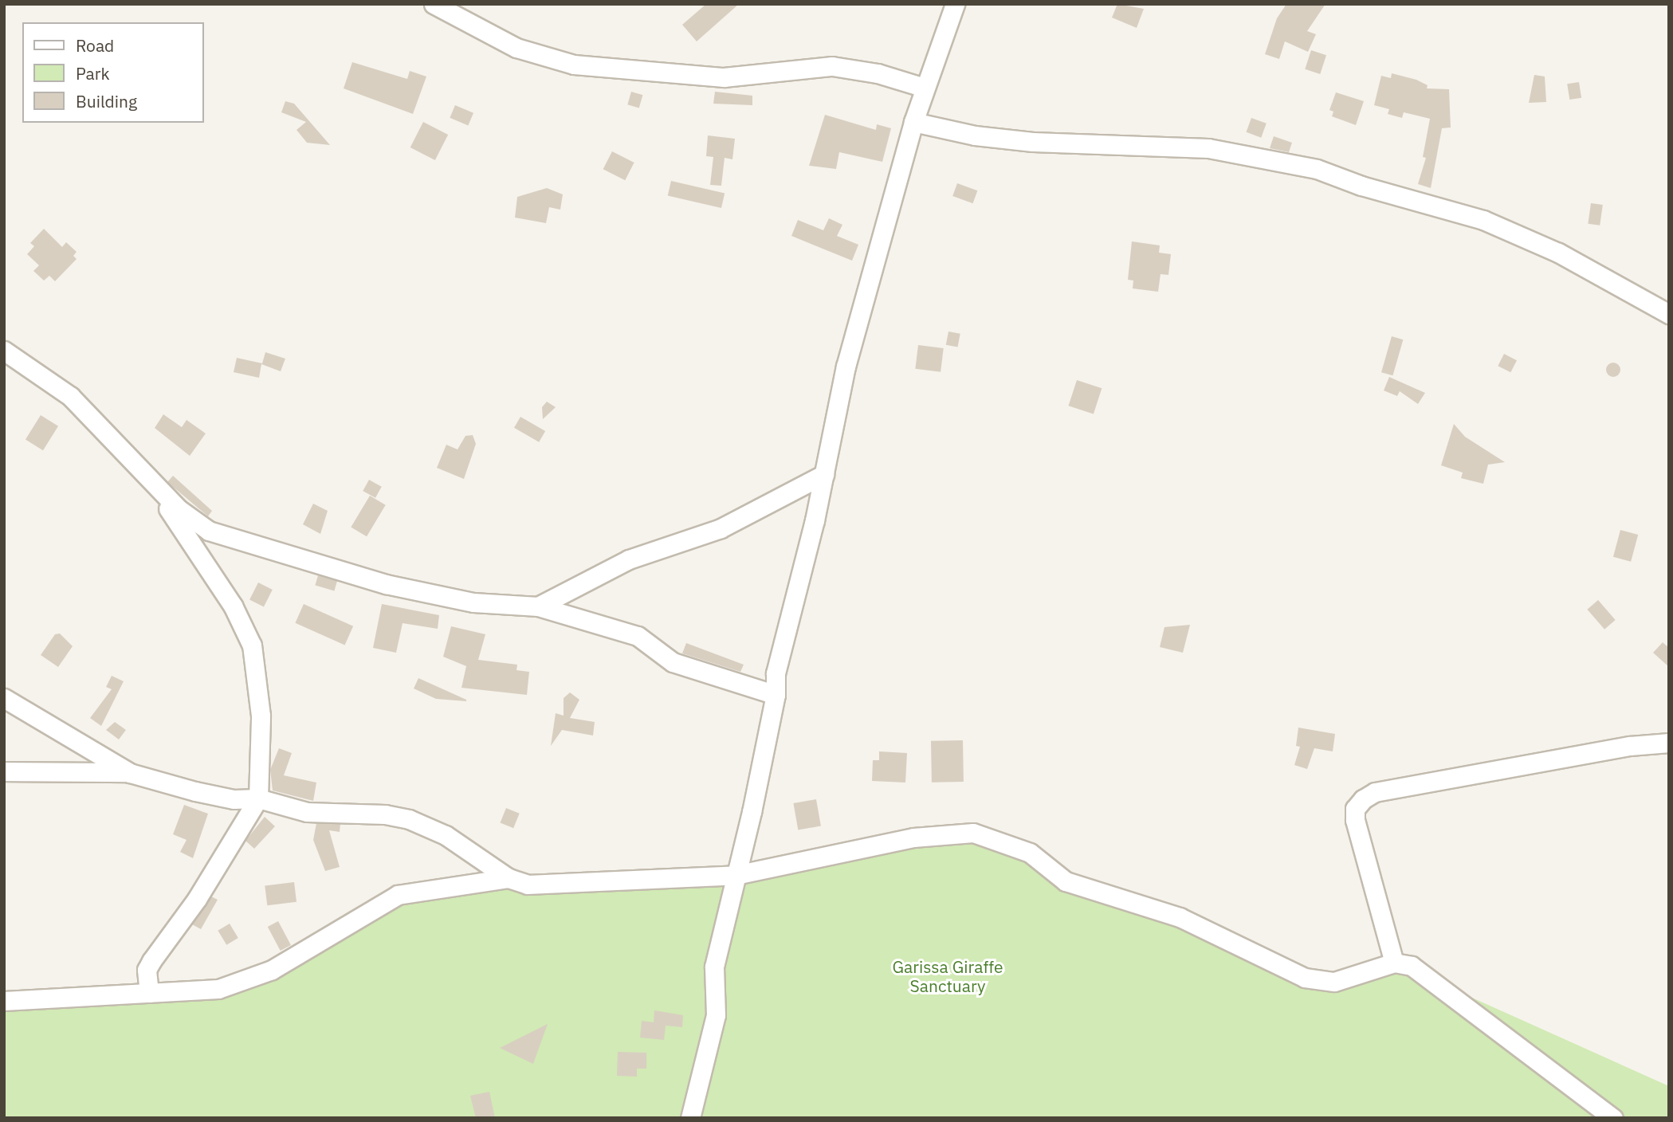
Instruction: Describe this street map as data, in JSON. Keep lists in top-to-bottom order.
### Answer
{
  "parks": ["Garissa Giraffe Sanctuary"],
  "legend": ["Road", "Park", "Building"]
}
